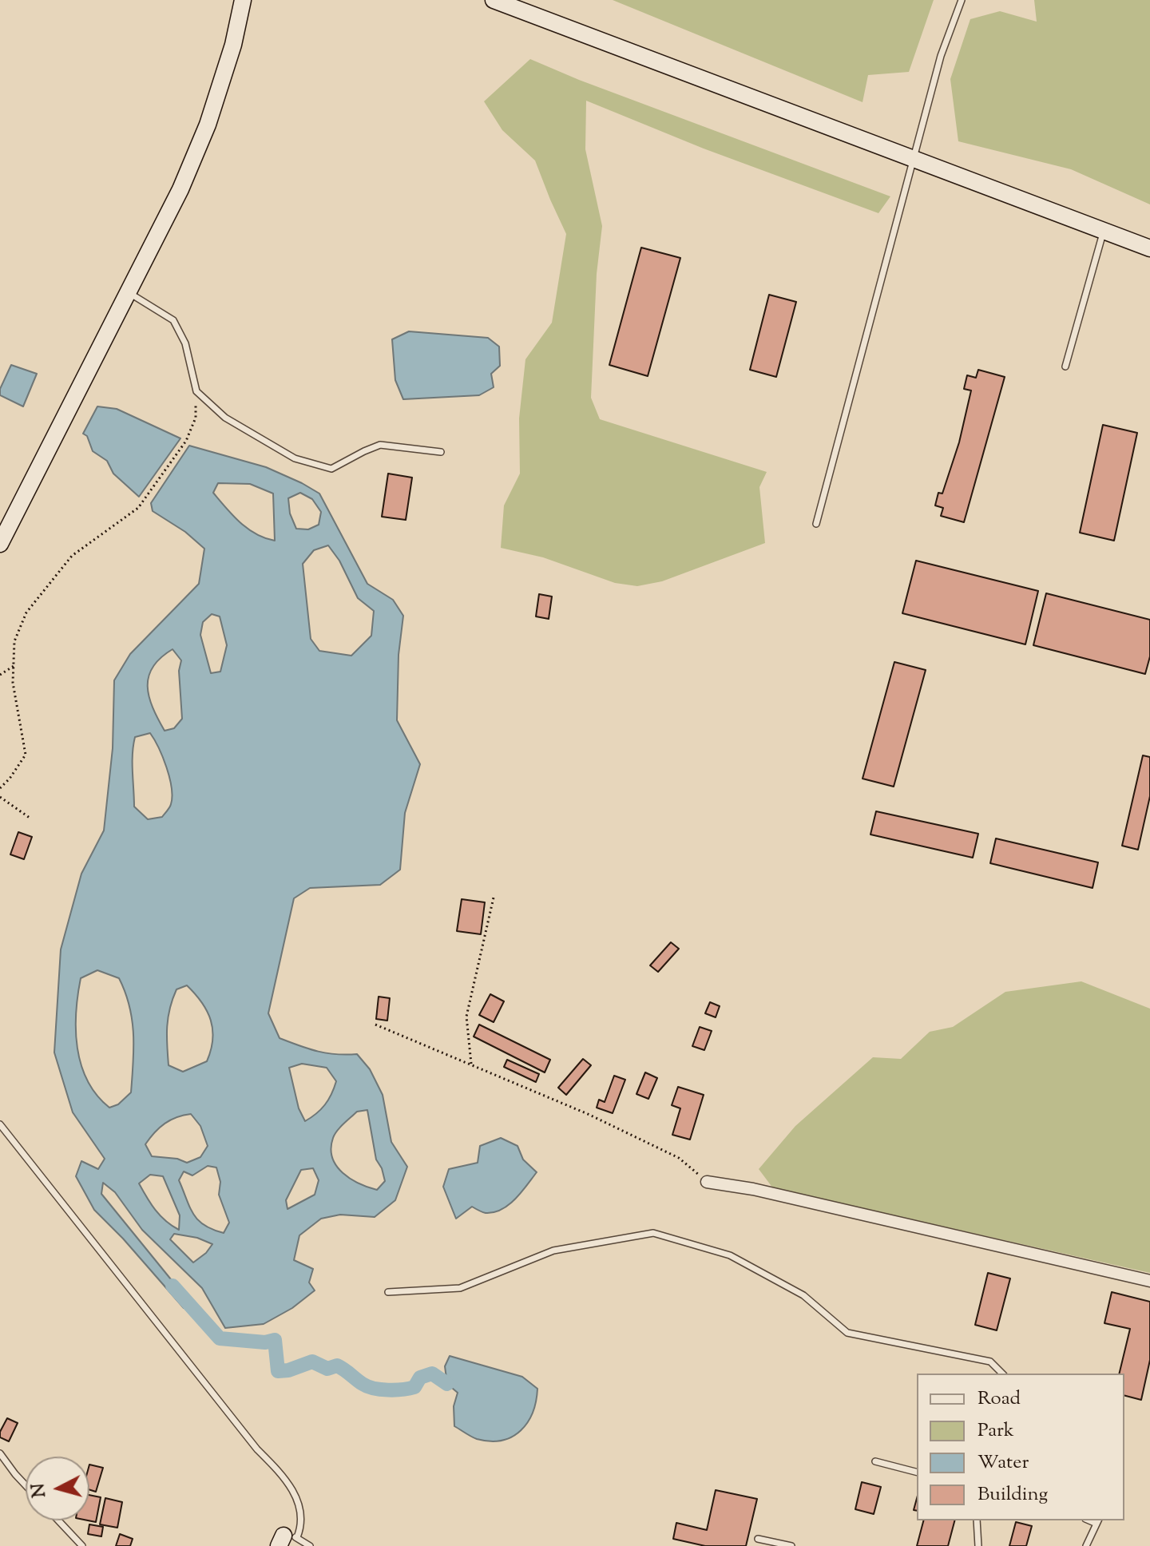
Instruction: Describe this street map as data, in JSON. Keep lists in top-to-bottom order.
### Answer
{
  "legend": [
    "Road",
    "Park",
    "Water",
    "Building"
  ],
  "north": "left"
}
